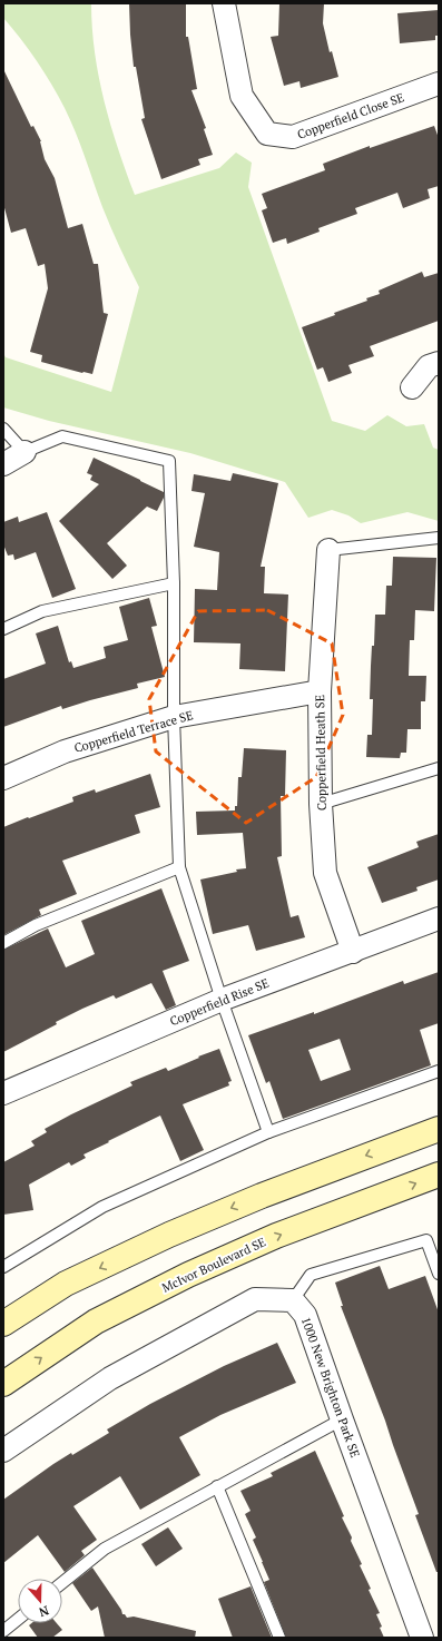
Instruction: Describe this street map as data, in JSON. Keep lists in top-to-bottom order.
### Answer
{
  "streets": {
    "main road": ["McIvor Boulevard SE"],
    "street": [
      "Copperfield Close SE",
      "Copperfield Terrace SE",
      "Copperfield Heath SE",
      "Copperfield Rise SE",
      "1000 New Brighton Park SE"
    ]
  },
  "crossings": [
    ["Copperfield Terrace SE", "Copperfield Heath SE"],
    ["Copperfield Heath SE", "Copperfield Rise SE"]
  ],
  "north": "bottom"
}
